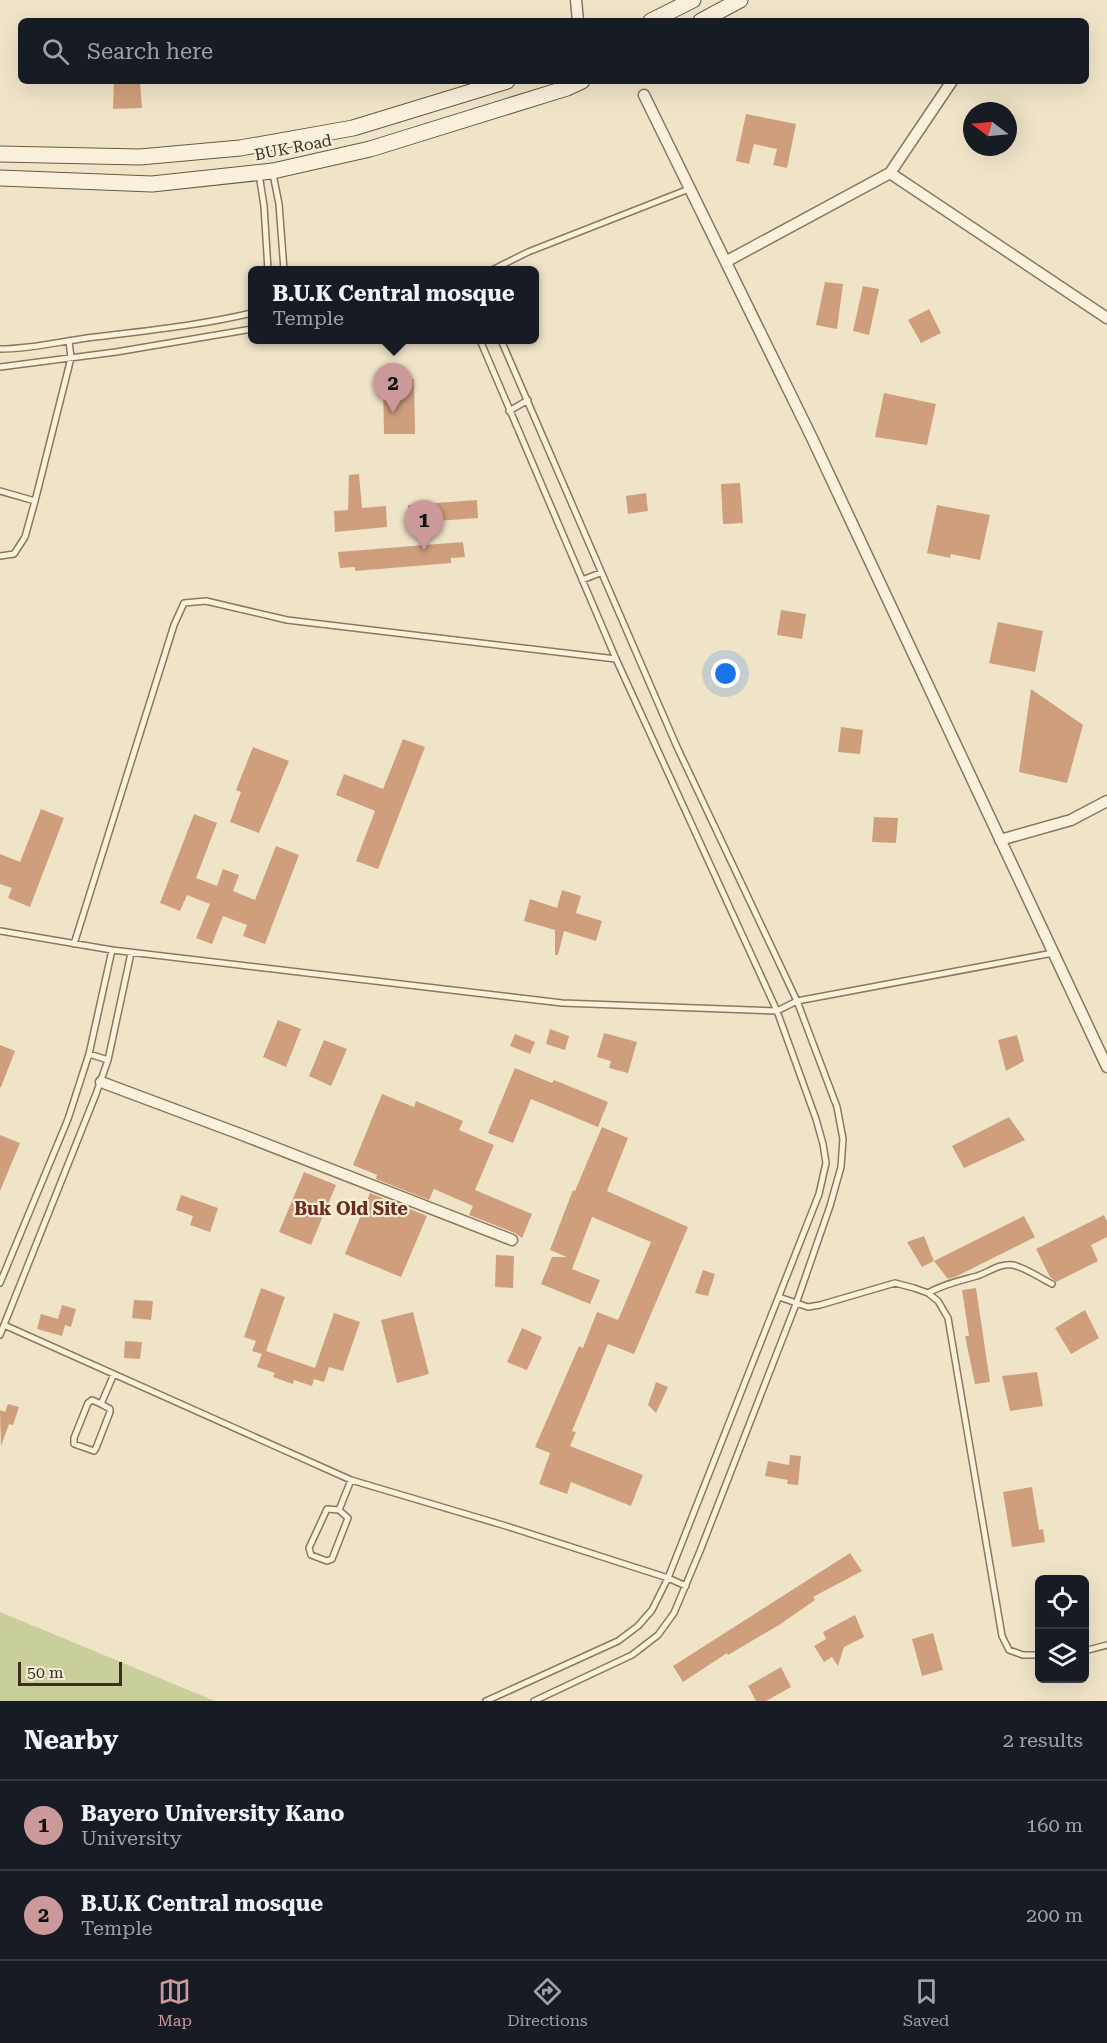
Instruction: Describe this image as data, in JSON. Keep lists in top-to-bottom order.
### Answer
{
  "streets": {
    "main road": ["BUK Road"]
  },
  "districts": ["Buk Old Site"],
  "scale_bar": "50 m",
  "north": "left",
  "page": {
    "search": "Search here",
    "popup": ["B.U.K Central mosque", "Temple"],
    "pins": ["2", "1"],
    "scale": "50 m",
    "heading": ["Nearby", "2 results"],
    "list": [
      {
        "mark": "1",
        "name": "Bayero University Kano",
        "note": "University",
        "value": "160 m"
      },
      {
        "mark": "2",
        "name": "B.U.K Central mosque",
        "note": "Temple",
        "value": "200 m"
      }
    ],
    "nav": ["Map", "Directions", "Saved"]
  }
}
